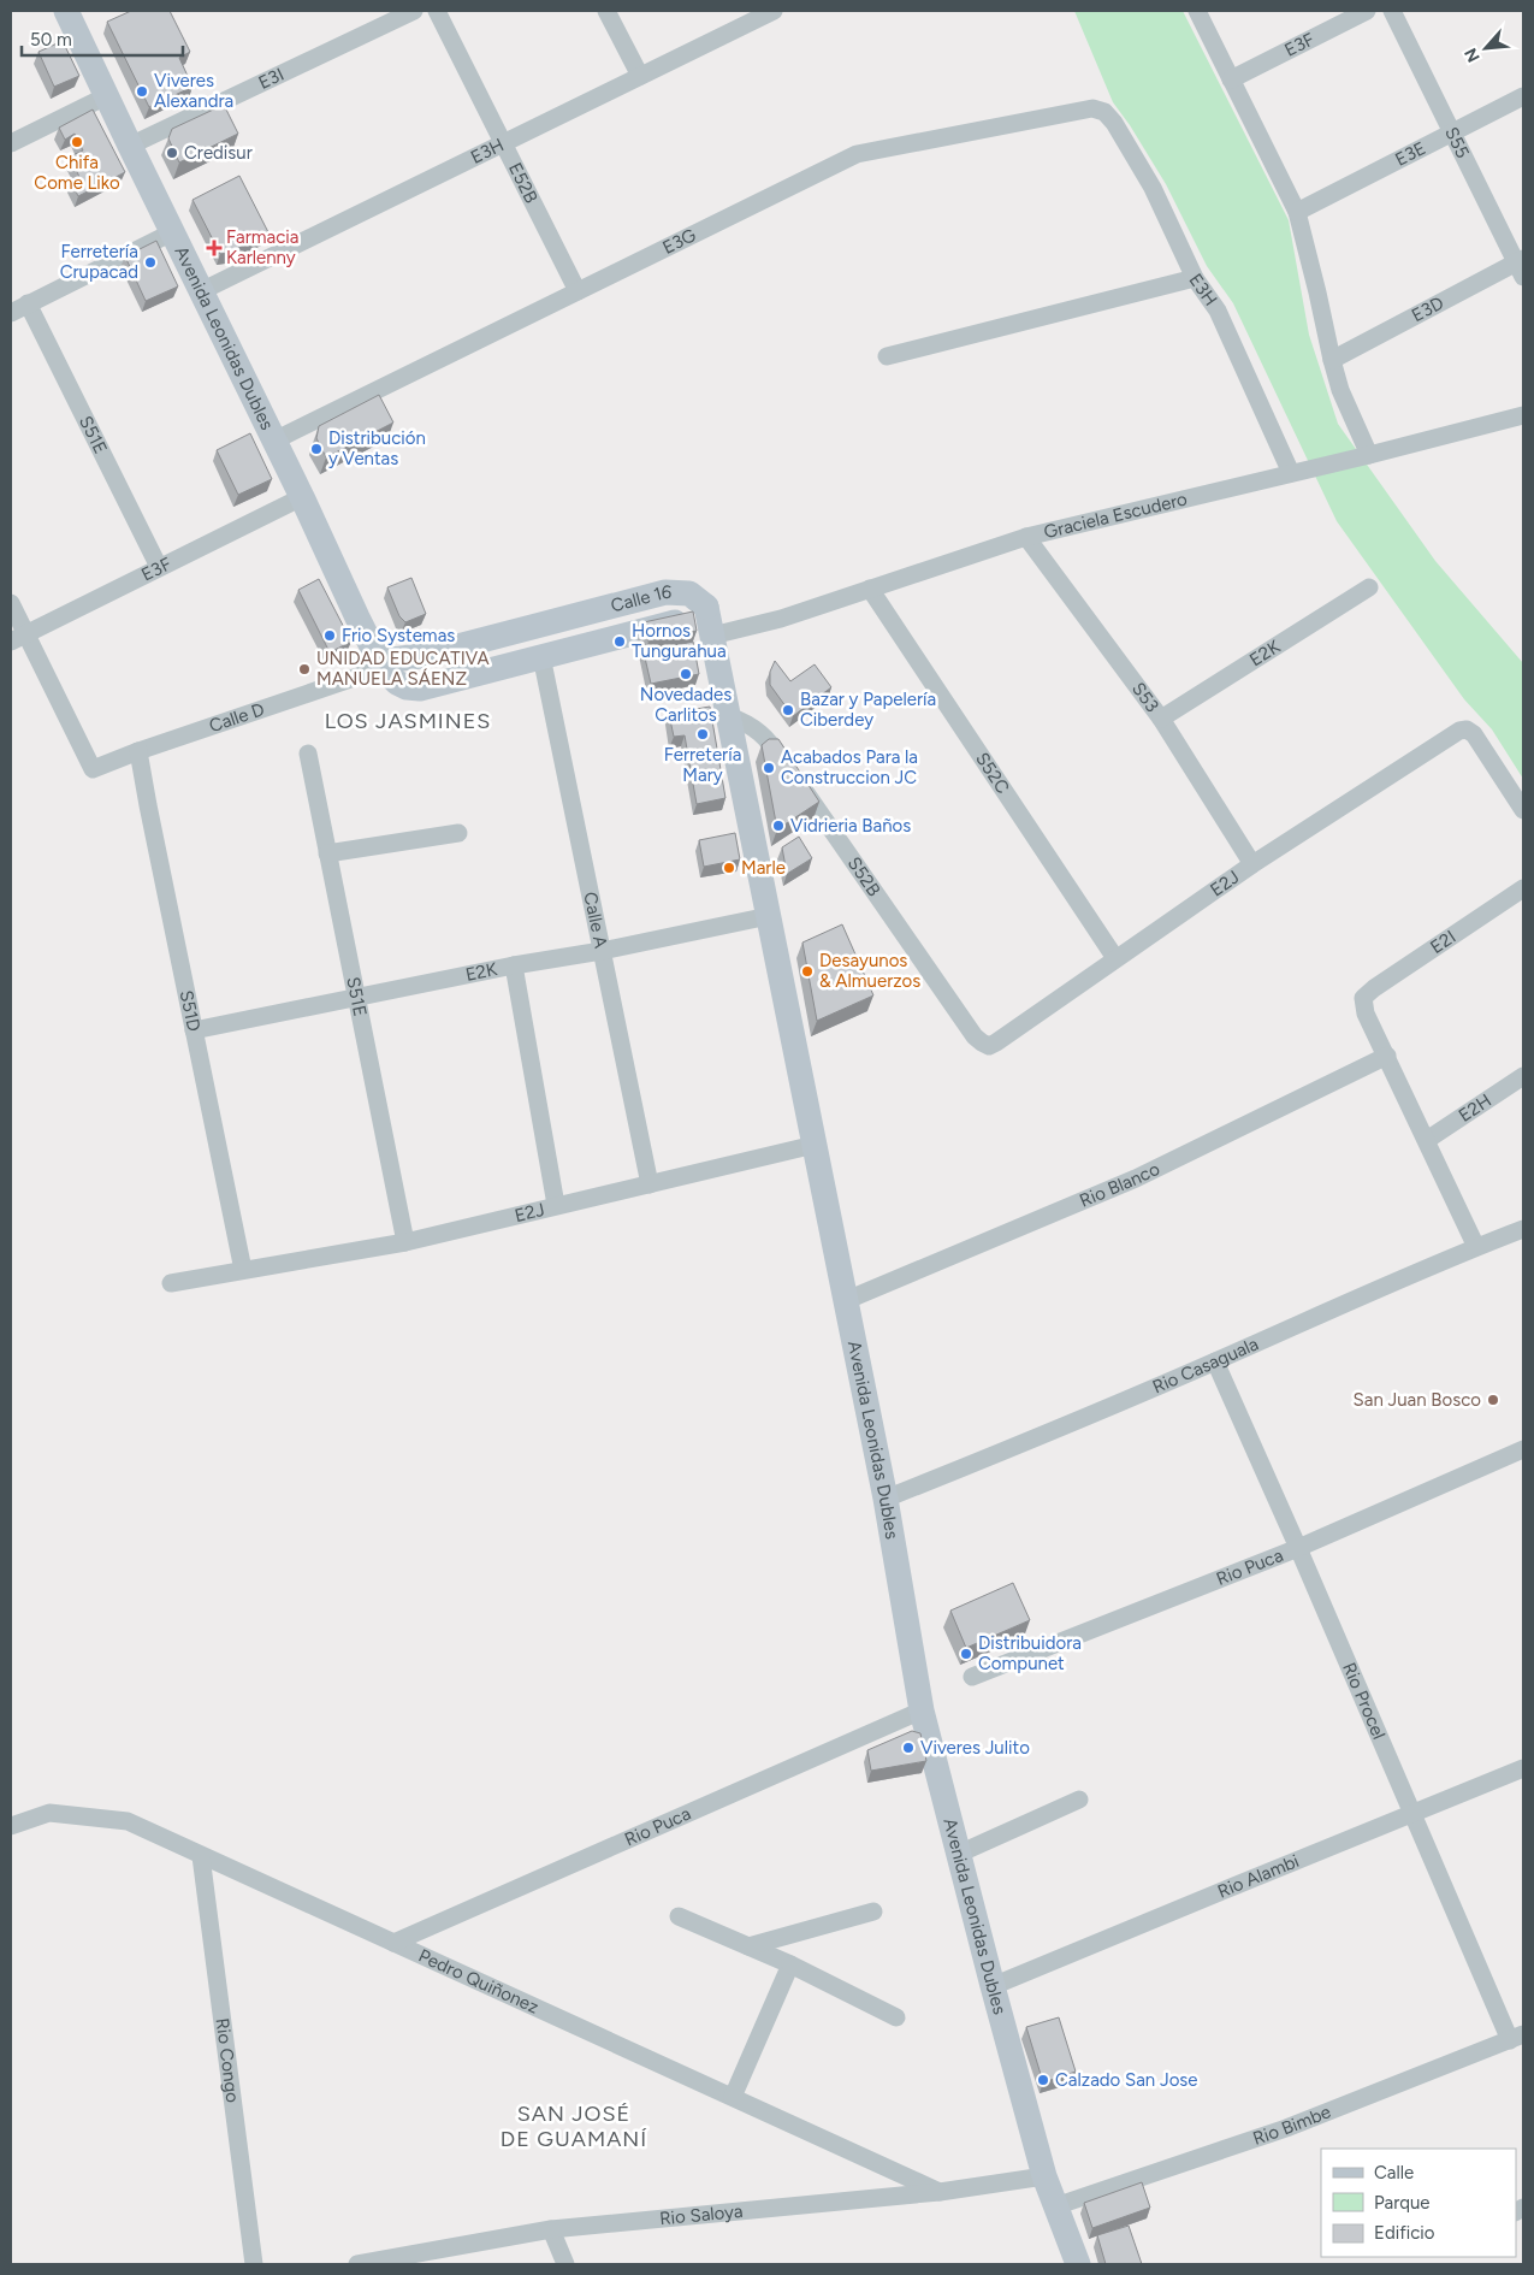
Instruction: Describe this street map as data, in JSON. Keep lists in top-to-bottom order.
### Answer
{
  "streets": {
    "main road": ["Avenida Leonidas Dubles", "Calle 16"],
    "street": [
      "E3F",
      "E3I",
      "S55",
      "E3H",
      "E3E",
      "E52B",
      "E3G",
      "E3D",
      "S51E",
      "Graciela Escudero",
      "E2K",
      "S53",
      "Calle D",
      "S52C",
      "S52B",
      "E2J",
      "Calle A",
      "E2I",
      "S51D",
      "E2H",
      "Rio Blanco",
      "Rio Casaguala",
      "Rio Puca",
      "Rio Procel",
      "Rio Alambi",
      "Pedro Quiñonez",
      "Rio Congo",
      "Rio Bimbe",
      "Rio Saloya"
    ]
  },
  "crossings": [
    ["E3F", "Avenida Leonidas Dubles"],
    ["E3F", "S51E"],
    ["E3F", "Calle D"],
    ["E3I", "Avenida Leonidas Dubles"],
    ["S55", "E3E"],
    ["S55", "E3D"],
    ["E3H", "E52B"],
    ["E3H", "E3G"],
    ["E3H", "Avenida Leonidas Dubles"],
    ["E3H", "Graciela Escudero"],
    ["E52B", "E3G"],
    ["E3G", "Avenida Leonidas Dubles"],
    ["Avenida Leonidas Dubles", "Graciela Escudero"],
    ["Avenida Leonidas Dubles", "Calle 16"],
    ["Avenida Leonidas Dubles", "E2K"],
    ["Avenida Leonidas Dubles", "Calle D"],
    ["Avenida Leonidas Dubles", "S52B"],
    ["Avenida Leonidas Dubles", "E2J"],
    ["Avenida Leonidas Dubles", "Rio Blanco"],
    ["Avenida Leonidas Dubles", "Rio Casaguala"],
    ["Avenida Leonidas Dubles", "Rio Puca"],
    ["Avenida Leonidas Dubles", "Rio Alambi"],
    ["Avenida Leonidas Dubles", "Rio Bimbe"],
    ["Avenida Leonidas Dubles", "Rio Saloya"],
    ["S51E", "E2K"],
    ["S51E", "E2J"],
    ["Graciela Escudero", "S53"],
    ["Graciela Escudero", "S52C"],
    ["Calle 16", "Calle D"],
    ["Calle 16", "Calle A"],
    ["E2K", "S53"],
    ["E2K", "Calle A"],
    ["E2K", "S51D"],
    ["S53", "E2J"],
    ["Calle D", "S51D"],
    ["S52C", "E2J"],
    ["S52B", "E2J"],
    ["E2J", "Calle A"],
    ["E2J", "S51D"],
    ["E2I", "Rio Blanco"],
    ["Rio Casaguala", "Rio Procel"],
    ["Rio Puca", "Rio Procel"],
    ["Rio Puca", "Pedro Quiñonez"],
    ["Rio Procel", "Rio Alambi"],
    ["Rio Procel", "Rio Bimbe"],
    ["Pedro Quiñonez", "Rio Congo"],
    ["Pedro Quiñonez", "Rio Saloya"]
  ],
  "districts": ["LOS JASMINES", "SAN JOSÉ DE GUAMANÍ"],
  "places": {
    "other": [
      "Viveres Alexandra",
      "Chifa Come Liko",
      "Credisur",
      "Ferretería Crupacad",
      "Distribución y Ventas",
      "Frio Systemas",
      "Hornos Tungurahua",
      "UNIDAD EDUCATIVA MANUELA SÁENZ",
      "Novedades Carlitos",
      "Bazar y Papelería Ciberdey",
      "Ferretería Mary",
      "Acabados Para la Construccion JC",
      "Vidrieria Baños",
      "Marle",
      "Desayunos & Almuerzos",
      "San Juan Bosco",
      "Distribuidora Compunet",
      "Viveres Julito",
      "Calzado San Jose"
    ],
    "health": ["Farmacia Karlenny"]
  },
  "legend": ["Calle", "Parque", "Edificio"],
  "scale_bar": "50 m",
  "north": "bottom left"
}
